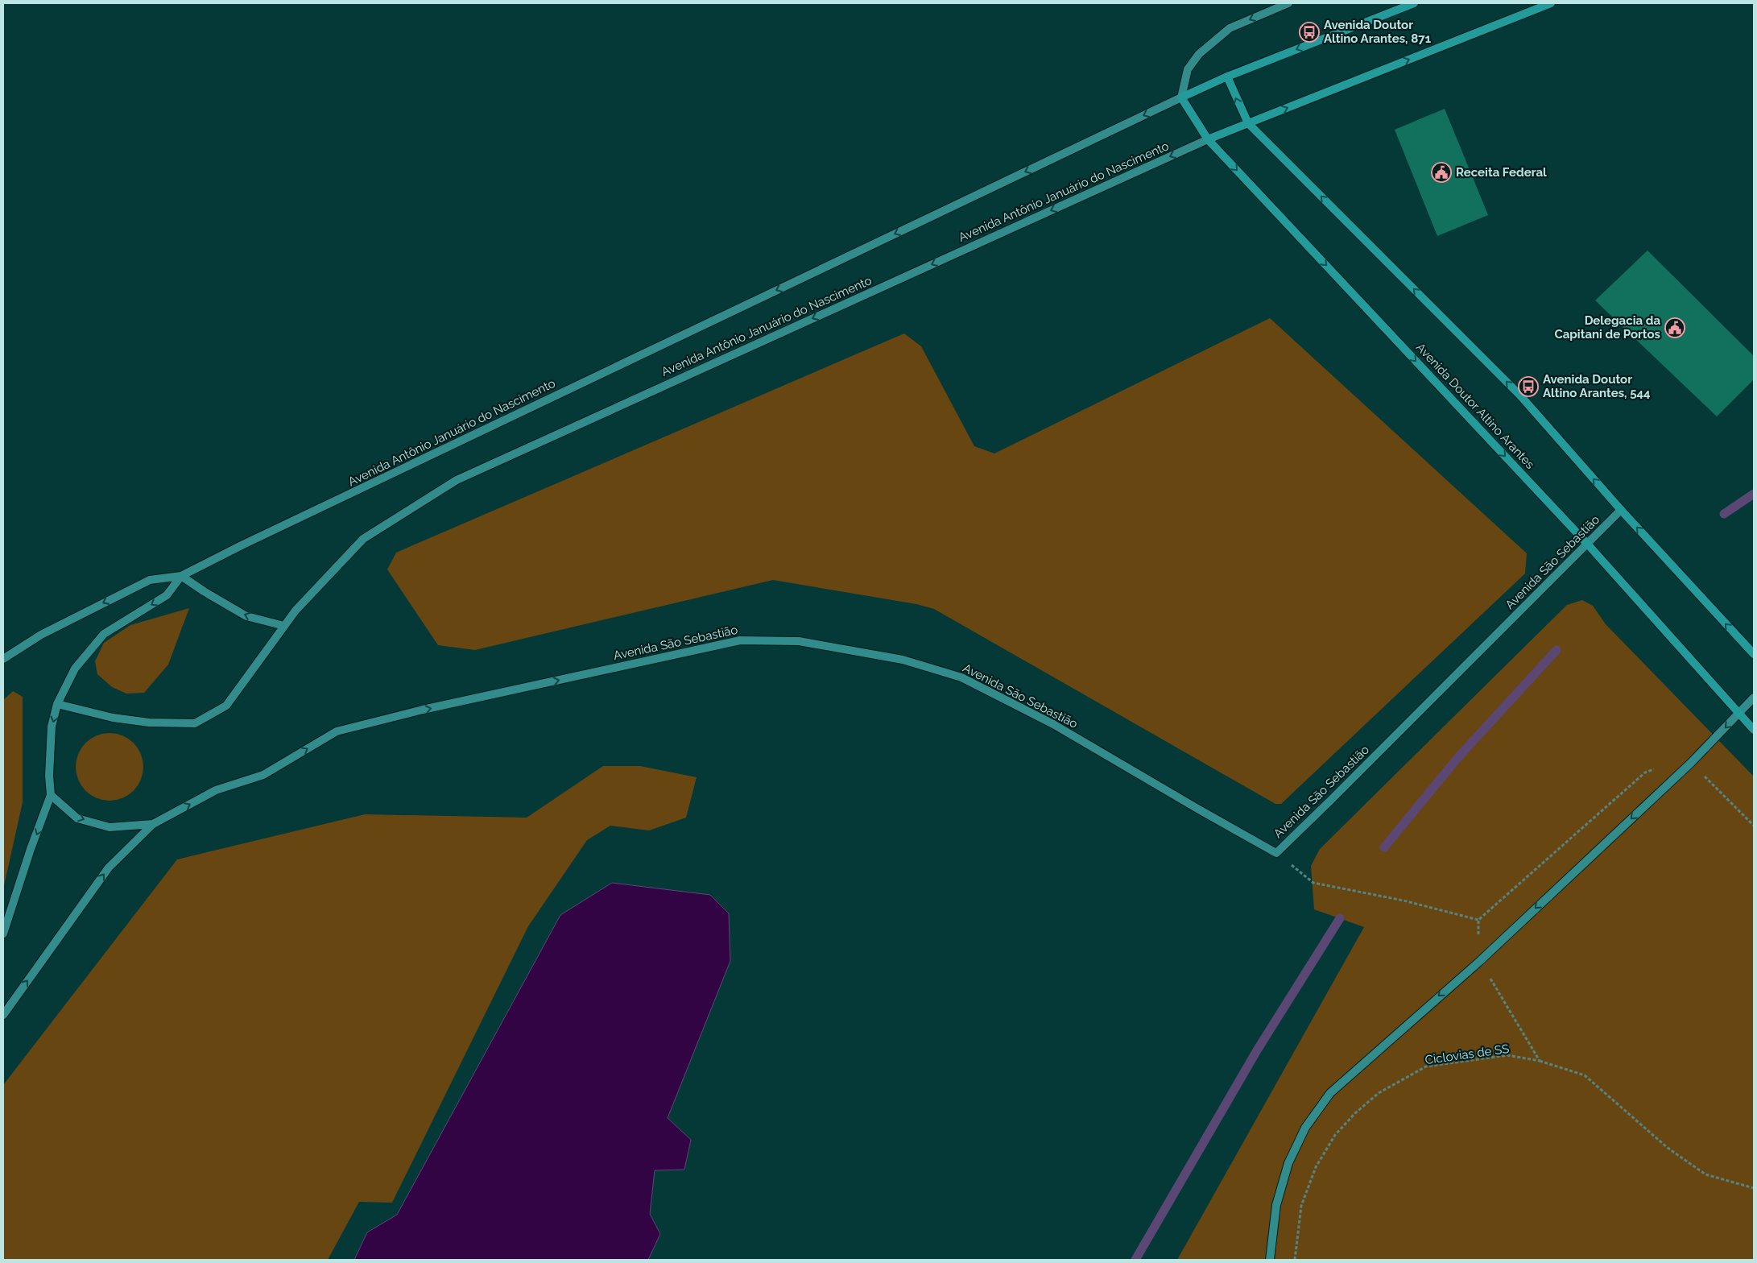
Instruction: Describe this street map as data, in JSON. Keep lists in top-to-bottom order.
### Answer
{
  "streets": {
    "main road": ["Avenida Antônio Januário do Nascimento", "Avenida Doutor Altino Arantes"],
    "street": ["Avenida São Sebastião"],
    "path": ["Ciclovias de SS"]
  },
  "crossings": [
    ["Avenida Antônio Januário do Nascimento", "Avenida Doutor Altino Arantes"],
    ["Avenida Doutor Altino Arantes", "Avenida São Sebastião"]
  ],
  "one_way": ["Avenida São Sebastião"],
  "places": {
    "bus stop": ["Avenida Doutor Altino Arantes, 871", "Avenida Doutor Altino Arantes, 544"],
    "public building": ["Receita Federal", "Delegacia da Capitani de Portos"]
  }
}
